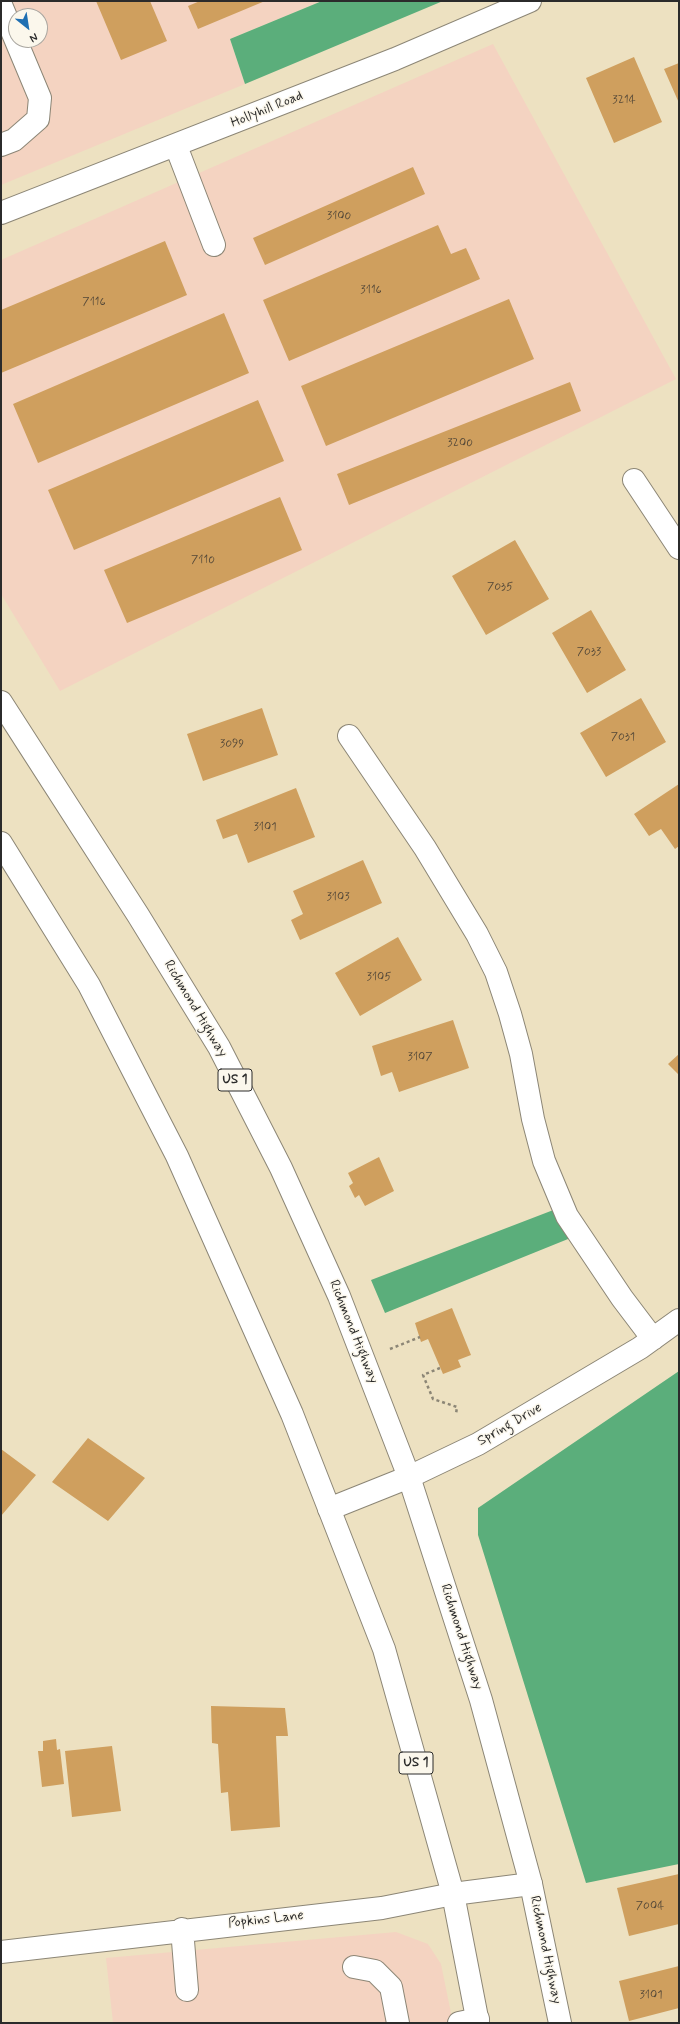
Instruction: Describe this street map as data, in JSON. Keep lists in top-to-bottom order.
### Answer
{
  "streets": {
    "main road": [
      "Hollyhill Road",
      "Richmond Highway",
      "US 1",
      "Spring Drive",
      "Popkins Lane"
    ]
  },
  "crossings": [
    ["Richmond Highway", "Spring Drive"],
    ["Richmond Highway", "Popkins Lane"],
    ["US 1", "Spring Drive"],
    ["US 1", "Popkins Lane"]
  ],
  "house_numbers": [
    "3214",
    "3100",
    "3116",
    "7116",
    "3200",
    "7110",
    "7035",
    "7033",
    "7031",
    "3099",
    "3101",
    "3103",
    "3105",
    "3107",
    "7004",
    "3101"
  ],
  "north": "bottom right"
}
